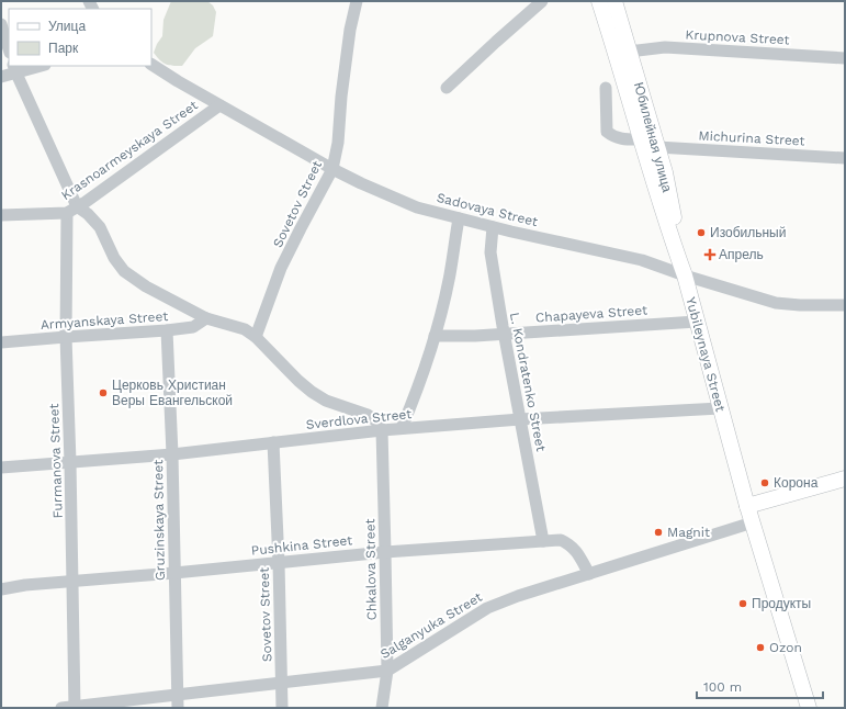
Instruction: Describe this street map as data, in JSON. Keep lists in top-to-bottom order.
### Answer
{
  "streets": {
    "main road": ["Юбилейная улица", "Yubileynaya Street"],
    "street": [
      "Krupnova Street",
      "Michurina Street",
      "Krasnoarmeyskaya Street",
      "Sovetov Street",
      "Sadovaya Street",
      "Chapayeva Street",
      "Armyanskaya Street",
      "L. Kondratenko Street",
      "Sverdlova Street",
      "Furmanova Street",
      "Gruzinskaya Street",
      "Pushkina Street",
      "Chkalova Street",
      "Salganyuka Street"
    ]
  },
  "crossings": [
    ["Krupnova Street", "Юбилейная улица"],
    ["Юбилейная улица", "Michurina Street"],
    ["Юбилейная улица", "Sadovaya Street"],
    ["Юбилейная улица", "Yubileynaya Street"],
    ["Krasnoarmeyskaya Street", "Sadovaya Street"],
    ["Krasnoarmeyskaya Street", "Furmanova Street"],
    ["Sovetov Street", "Sadovaya Street"],
    ["Sovetov Street", "Sverdlova Street"],
    ["Sovetov Street", "Pushkina Street"],
    ["Sovetov Street", "Salganyuka Street"],
    ["Sadovaya Street", "Yubileynaya Street"],
    ["Sadovaya Street", "L. Kondratenko Street"],
    ["Chapayeva Street", "Yubileynaya Street"],
    ["Chapayeva Street", "L. Kondratenko Street"],
    ["Armyanskaya Street", "Furmanova Street"],
    ["Armyanskaya Street", "Gruzinskaya Street"],
    ["Yubileynaya Street", "Sverdlova Street"],
    ["Yubileynaya Street", "Salganyuka Street"],
    ["L. Kondratenko Street", "Sverdlova Street"],
    ["L. Kondratenko Street", "Pushkina Street"],
    ["Sverdlova Street", "Furmanova Street"],
    ["Sverdlova Street", "Gruzinskaya Street"],
    ["Sverdlova Street", "Chkalova Street"],
    ["Furmanova Street", "Pushkina Street"],
    ["Furmanova Street", "Salganyuka Street"],
    ["Gruzinskaya Street", "Pushkina Street"],
    ["Gruzinskaya Street", "Salganyuka Street"],
    ["Pushkina Street", "Chkalova Street"],
    ["Pushkina Street", "Salganyuka Street"],
    ["Chkalova Street", "Salganyuka Street"]
  ],
  "places": {
    "other": [
      "Изобильный",
      "Церковь Христиан Веры Евангельской",
      "Корона",
      "Magnit",
      "Продукты",
      "Ozon"
    ],
    "health": ["Апрель"]
  },
  "legend": ["Улица", "Парк"],
  "scale_bar": "100 m"
}
